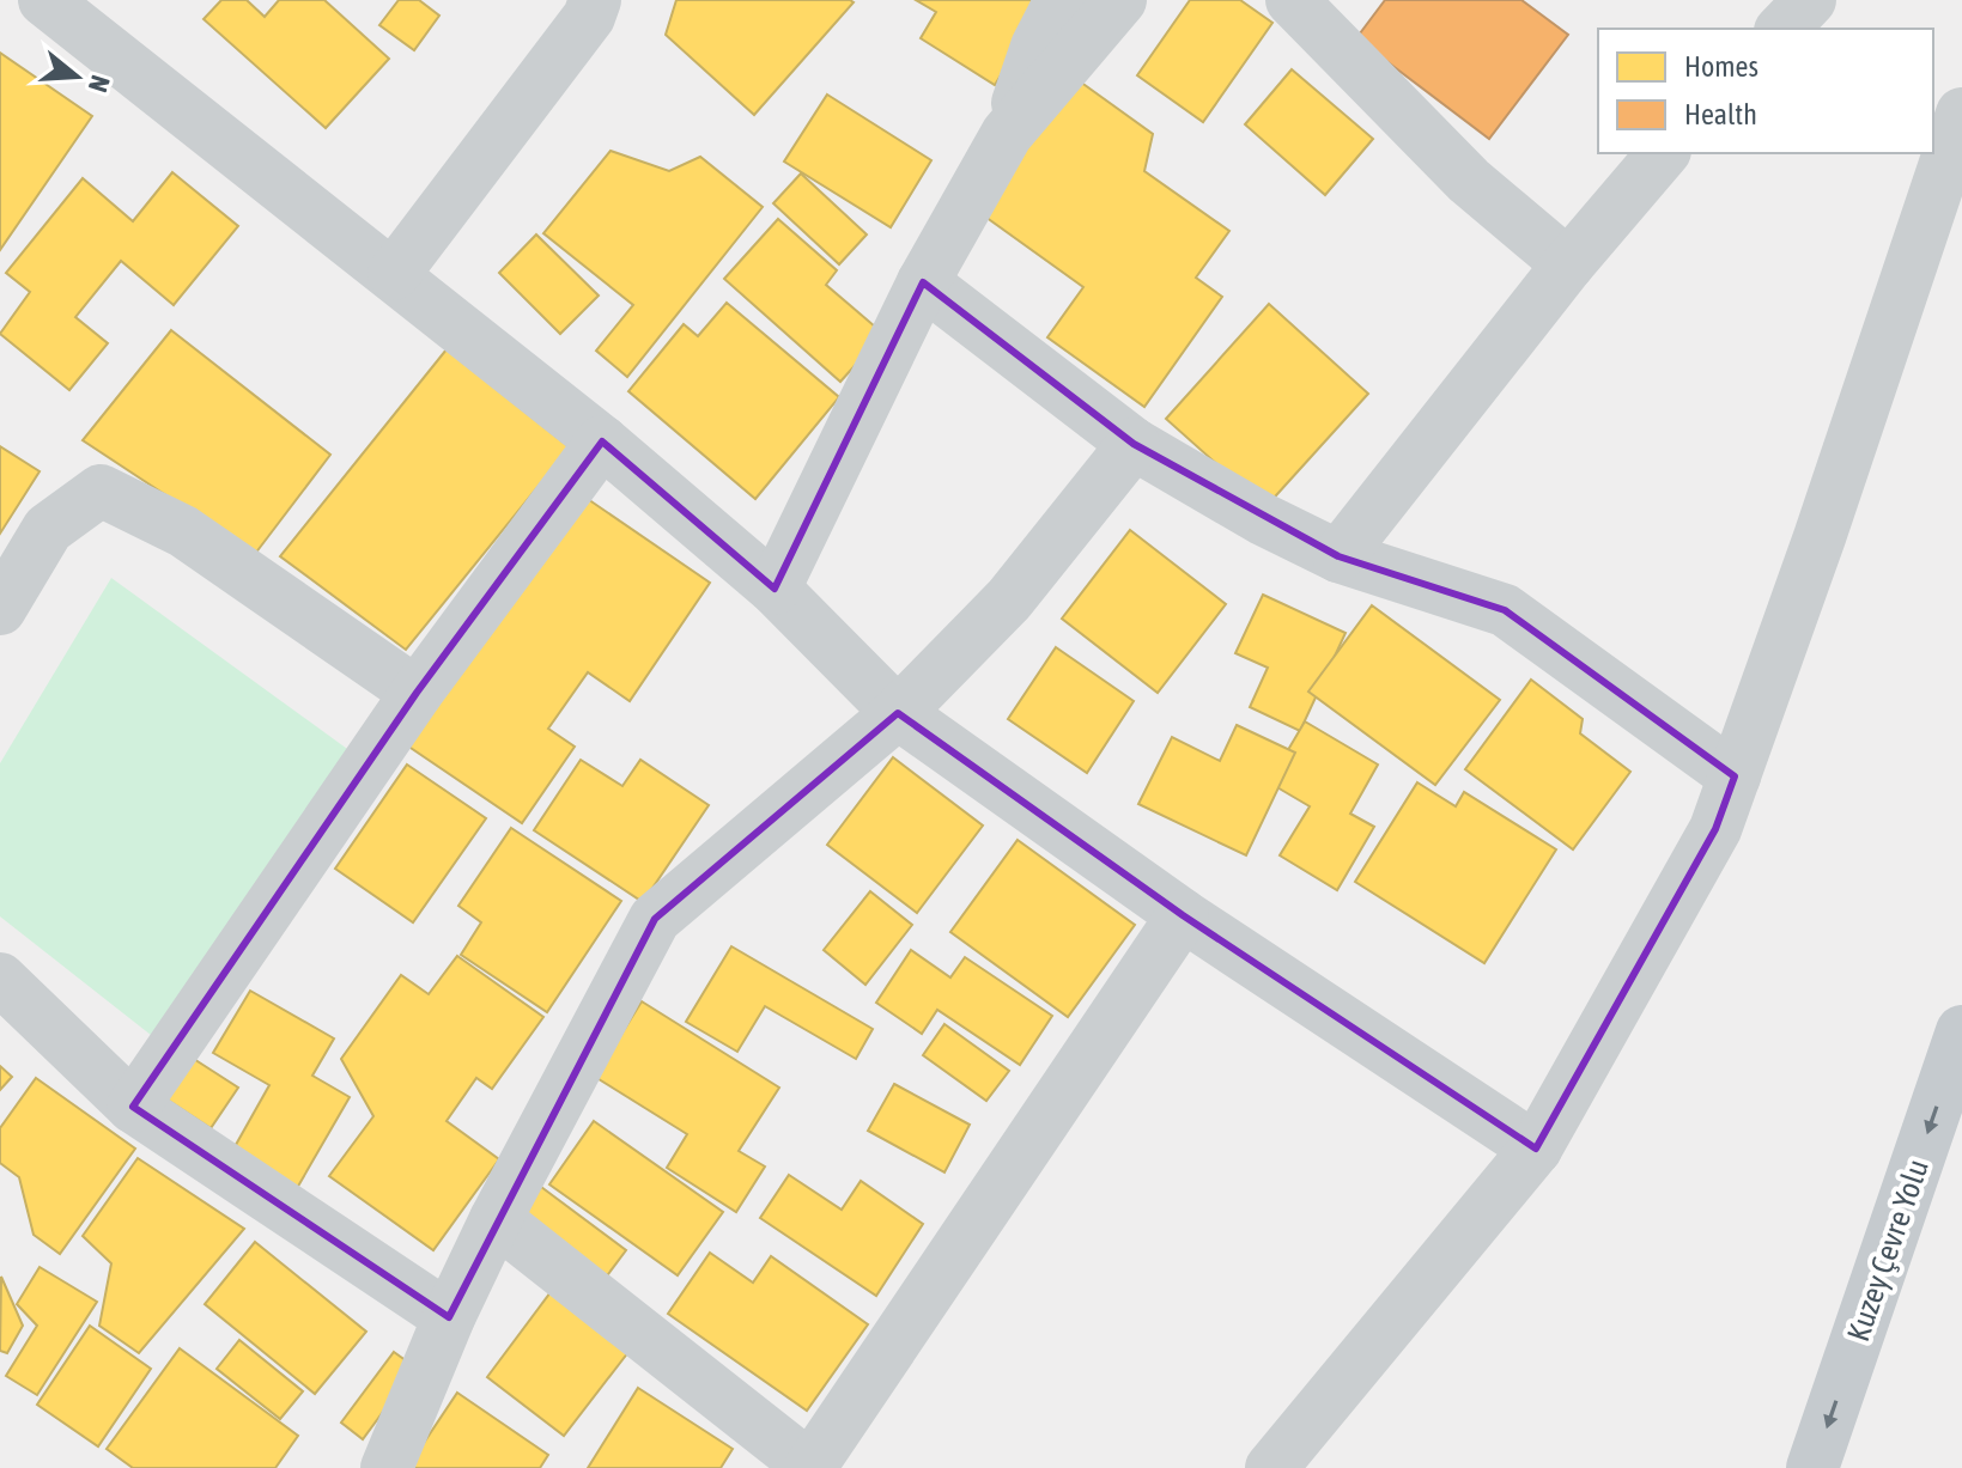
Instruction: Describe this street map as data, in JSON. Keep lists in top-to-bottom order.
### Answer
{
  "streets": {
    "main road": ["Kuzey Çevre Yolu"]
  },
  "one_way": ["Kuzey Çevre Yolu"],
  "legend": ["Homes", "Health"],
  "north": "right"
}
